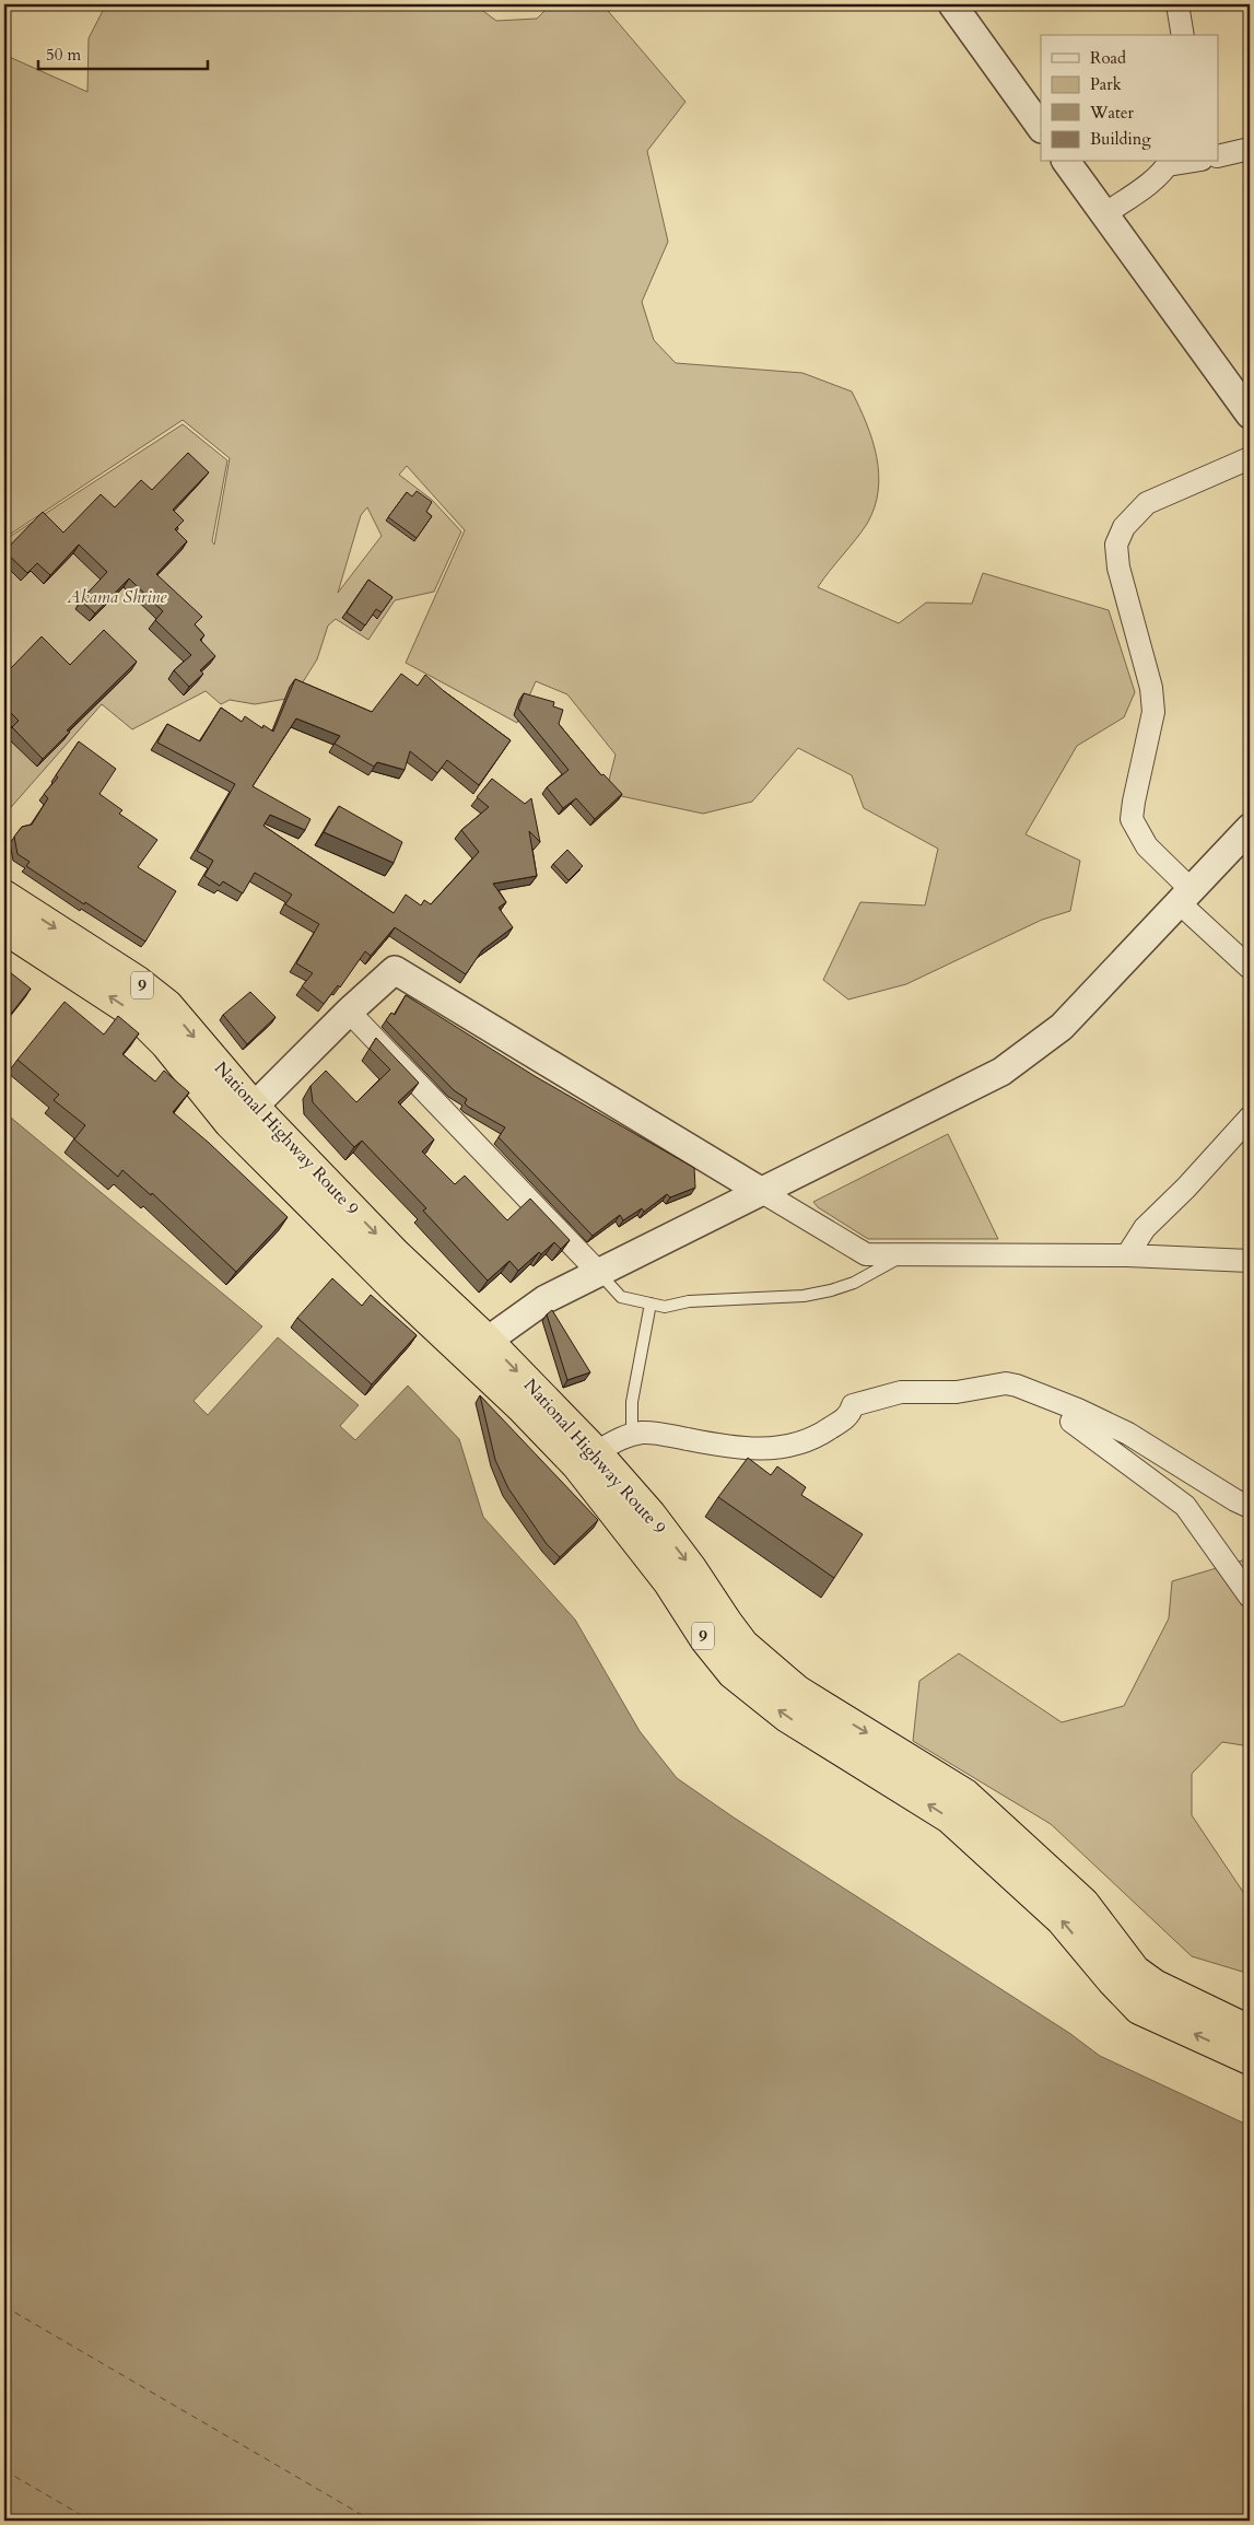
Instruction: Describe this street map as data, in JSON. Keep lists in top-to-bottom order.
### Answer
{
  "streets": {
    "highway": ["9", "National Highway Route 9"]
  },
  "parks": ["Akama Shrine"],
  "legend": [
    "Road",
    "Park",
    "Water",
    "Building"
  ],
  "scale_bar": "50 m"
}
